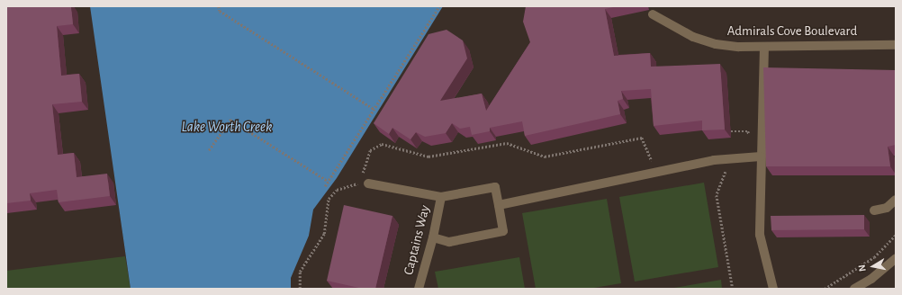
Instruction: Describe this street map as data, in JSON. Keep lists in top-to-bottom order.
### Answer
{
  "streets": {
    "street": ["Admirals Cove Boulevard", "Captains Way"]
  },
  "water": ["Lake Worth Creek"],
  "north": "left"
}
